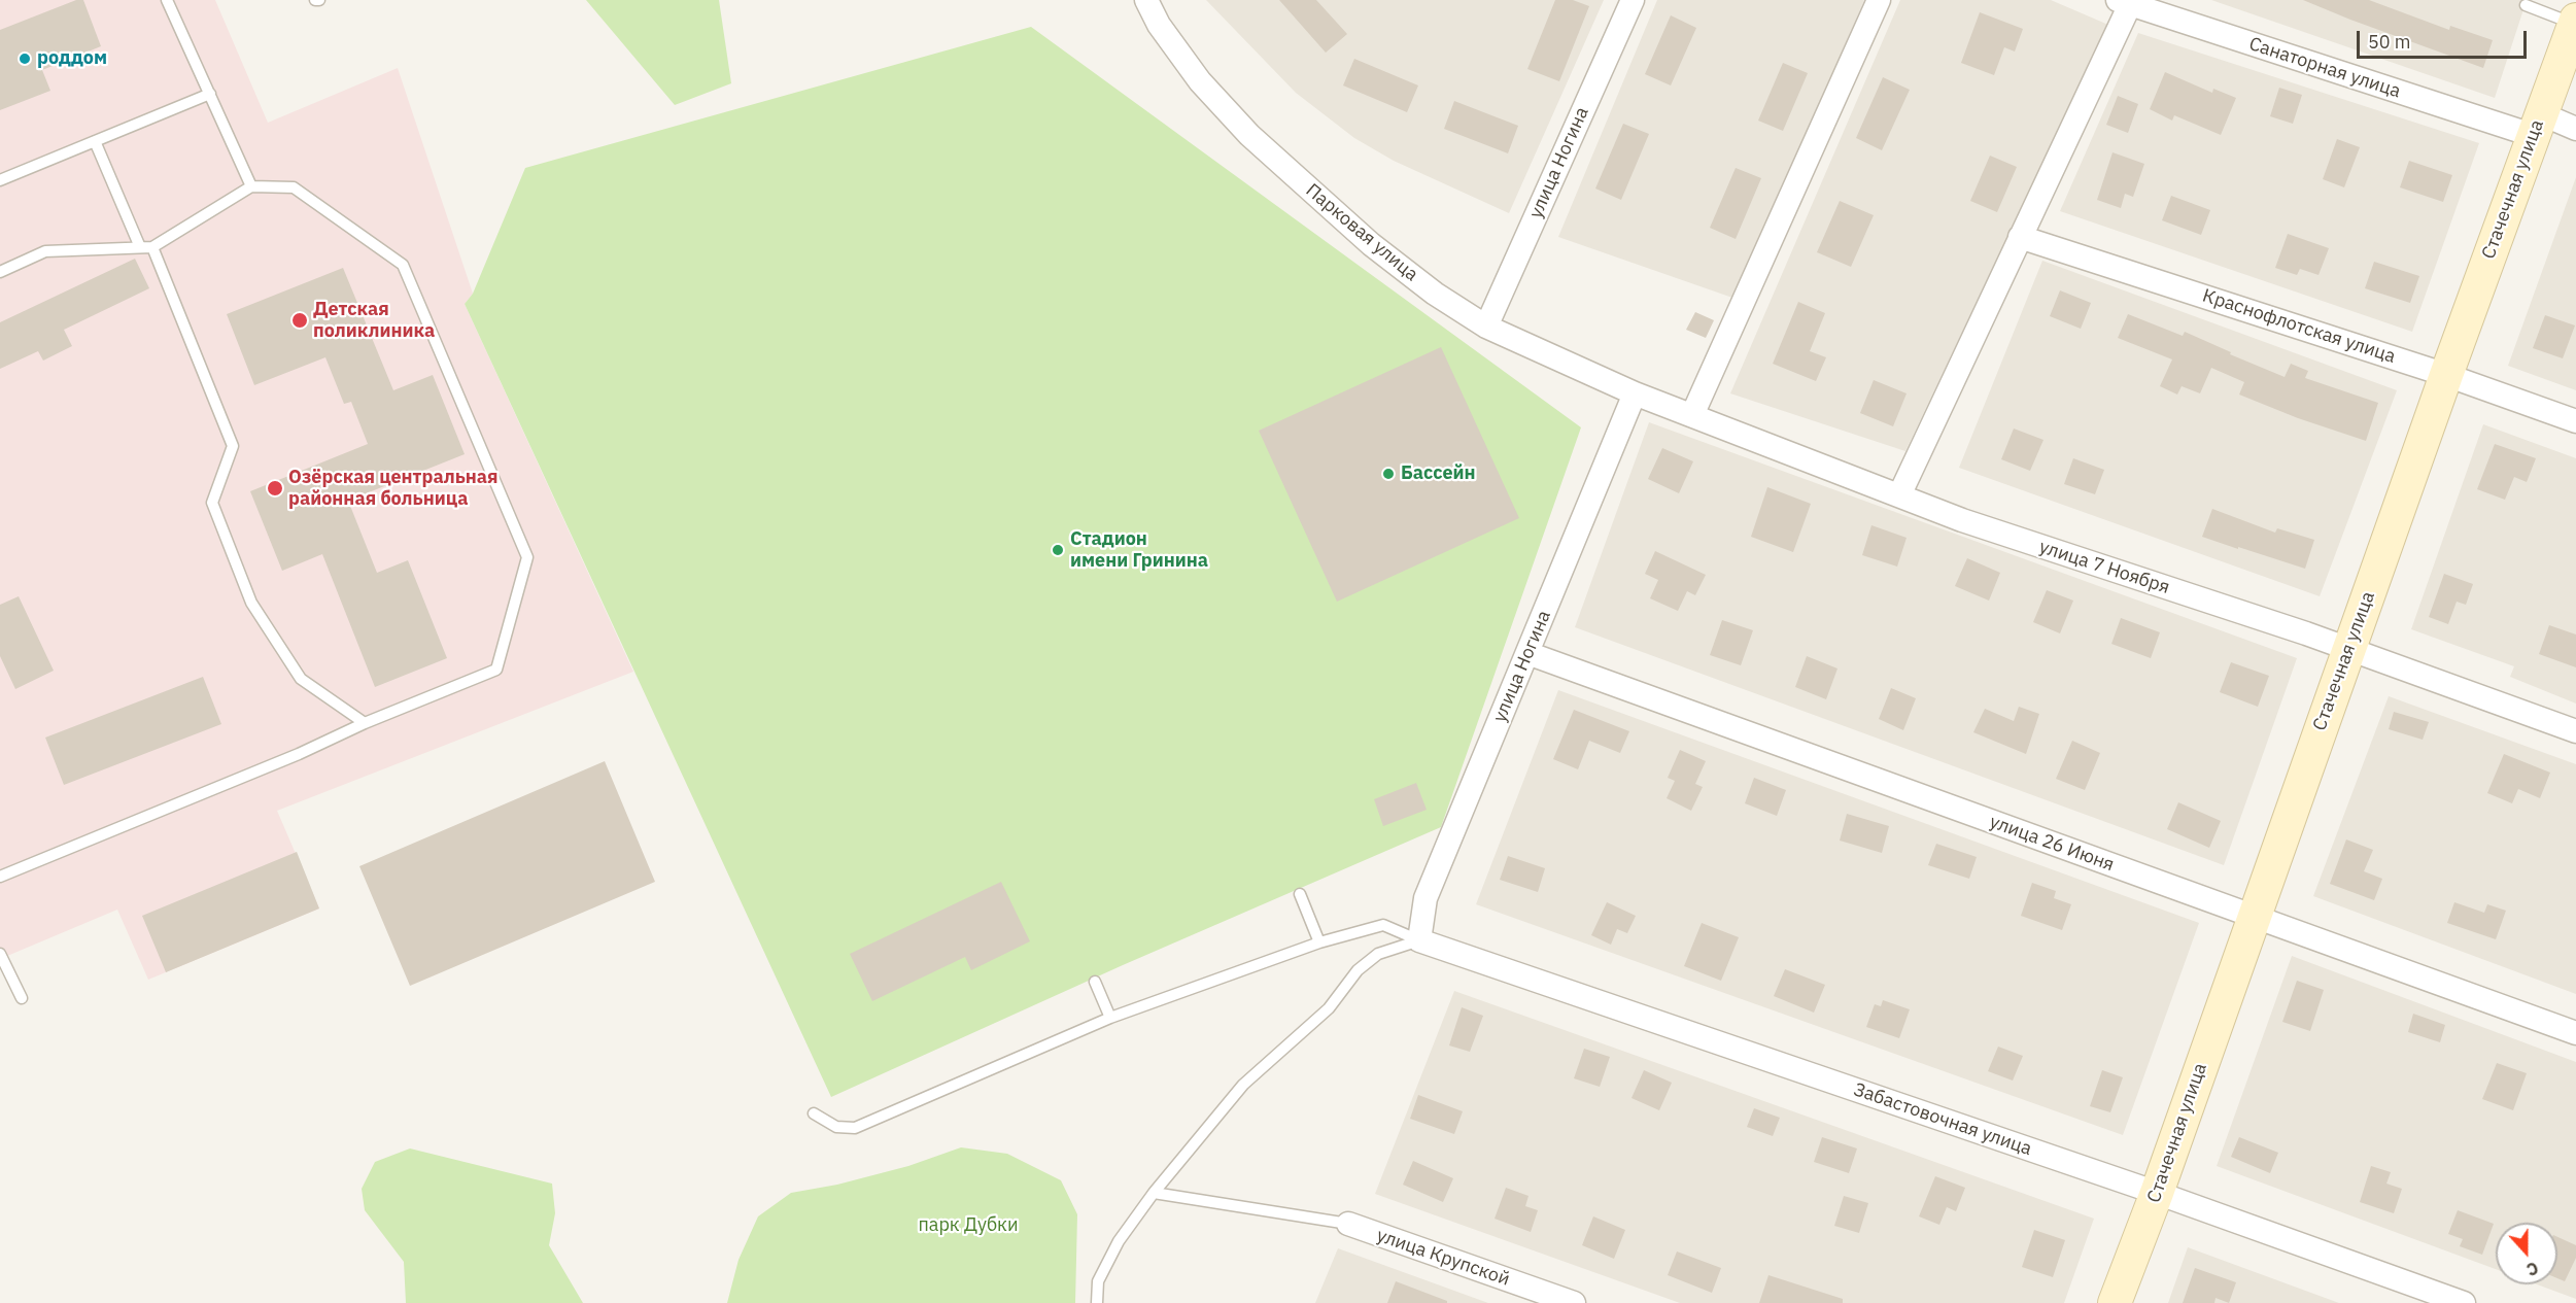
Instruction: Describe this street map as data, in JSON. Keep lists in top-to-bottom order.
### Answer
{
  "streets": {
    "street": [
      "Санаторная улица",
      "улица Ногина",
      "Стачечная улица",
      "Парковая улица",
      "Краснофлотская улица",
      "улица 7 Ноября",
      "улица 26 Июня",
      "Забастовочная улица",
      "улица Крупской"
    ]
  },
  "crossings": [
    ["Санаторная улица", "Стачечная улица"],
    ["улица Ногина", "Парковая улица"],
    ["улица Ногина", "улица 7 Ноября"],
    ["улица Ногина", "улица 26 Июня"],
    ["улица Ногина", "Забастовочная улица"],
    ["Стачечная улица", "Краснофлотская улица"],
    ["Стачечная улица", "улица 7 Ноября"],
    ["Стачечная улица", "улица 26 Июня"],
    ["Стачечная улица", "Забастовочная улица"],
    ["Парковая улица", "улица 7 Ноября"]
  ],
  "parks": ["парк Дубки"],
  "places": [
    "роддом",
    "Детская поликлиника",
    "Бассейн",
    "Озёрская центральная районная больница",
    "Стадион имени Гринина"
  ],
  "scale_bar": "50 m",
  "north": "bottom"
}
